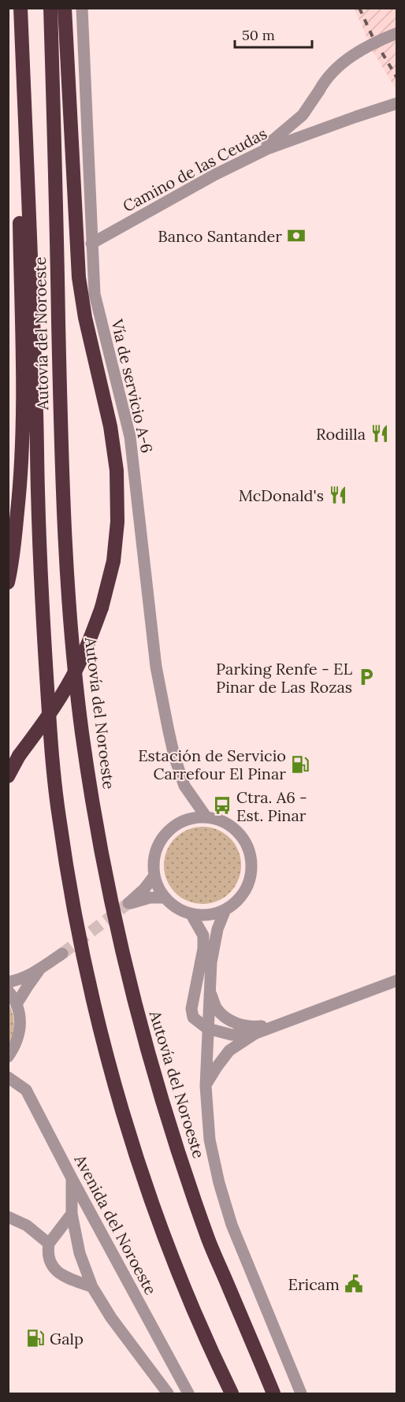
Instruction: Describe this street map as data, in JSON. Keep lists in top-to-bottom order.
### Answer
{
  "streets": {
    "highway": ["Autovía del Noroeste"],
    "street": ["Camino de las Ceudas", "Vía de servicio A-6", "Avenida del Noroeste"]
  },
  "crossings": [
    ["Camino de las Ceudas", "Vía de servicio A-6"]
  ],
  "places": {
    "bank": ["Banco Santander"],
    "restaurant": ["Rodilla", "McDonald's"],
    "parking": ["Parking Renfe - EL Pinar de Las Rozas"],
    "fuel station": ["Estación de Servicio Carrefour El Pinar", "Galp"],
    "bus stop": ["Ctra. A6 - Est. Pinar"],
    "public building": ["Ericam"]
  },
  "scale_bar": "50 m"
}
